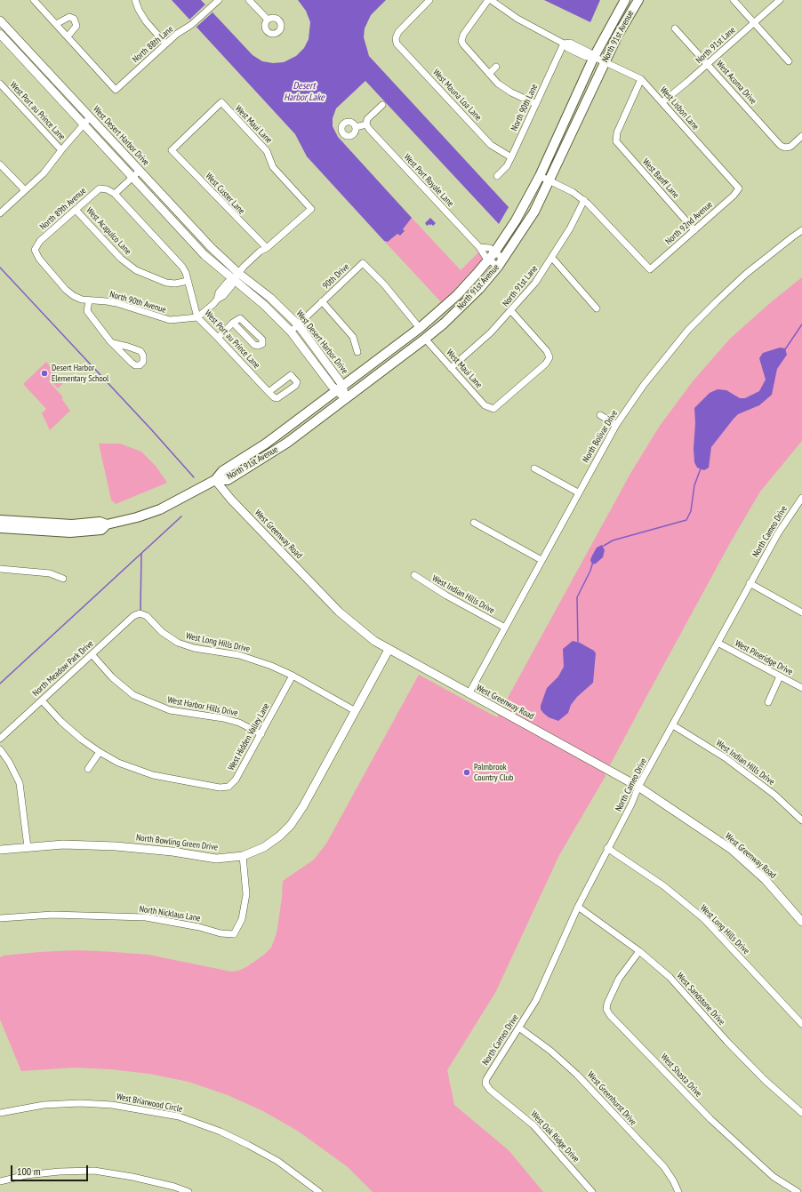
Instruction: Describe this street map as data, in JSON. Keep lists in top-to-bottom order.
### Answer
{
  "streets": {
    "main road": ["North 91st Avenue"],
    "street": [
      "North 88th Lane",
      "North 91st Lane",
      "West Acoma Drive",
      "West Mauna Loa Lane",
      "North 90th Lane",
      "West Lisbon Lane",
      "West Port au Prince Lane",
      "West Maui Lane",
      "West Desert Harbor Drive",
      "West Banff Lane",
      "West Port Royale Lane",
      "West Custer Lane",
      "North 89th Avenue",
      "North 92nd Avenue",
      "West Acapulco Lane",
      "90th Drive",
      "North 90th Avenue",
      "North Bolivar Drive",
      "North Cameo Drive",
      "West Greenway Road",
      "West Indian Hills Drive",
      "West Long Hills Drive",
      "West Pineridge Drive",
      "North Meadow Park Drive",
      "West Harbor Hills Drive",
      "West Hidden Valley Lane",
      "North Bowling Green Drive",
      "North Nicklaus Lane",
      "West Sandstone Drive",
      "West Shasta Drive",
      "West Greenhurst Drive",
      "West Briarwood Circle",
      "West Oak Ridge Drive"
    ]
  },
  "crossings": [
    ["North 91st Avenue", "West Lisbon Lane"],
    ["North 91st Avenue", "West Maui Lane"],
    ["North 91st Avenue", "West Desert Harbor Drive"],
    ["North 91st Avenue", "West Port Royale Lane"],
    ["North 91st Avenue", "90th Drive"],
    ["North 91st Avenue", "West Greenway Road"],
    ["North 91st Lane", "West Acoma Drive"],
    ["North 91st Lane", "West Lisbon Lane"],
    ["North 91st Lane", "West Maui Lane"],
    ["North 91st Lane", "North 92nd Avenue"],
    ["West Mauna Loa Lane", "North 90th Lane"],
    ["North 90th Lane", "West Lisbon Lane"],
    ["West Lisbon Lane", "West Banff Lane"],
    ["West Lisbon Lane", "North 92nd Avenue"],
    ["West Port au Prince Lane", "North 89th Avenue"],
    ["West Port au Prince Lane", "West Acapulco Lane"],
    ["West Port au Prince Lane", "North 90th Avenue"],
    ["West Maui Lane", "West Custer Lane"],
    ["West Desert Harbor Drive", "90th Drive"],
    ["West Banff Lane", "North 92nd Avenue"],
    ["North 89th Avenue", "West Acapulco Lane"],
    ["North 89th Avenue", "North 90th Avenue"],
    ["North Bolivar Drive", "West Greenway Road"],
    ["North Bolivar Drive", "West Indian Hills Drive"],
    ["North Cameo Drive", "West Greenway Road"],
    ["North Cameo Drive", "West Indian Hills Drive"],
    ["North Cameo Drive", "West Long Hills Drive"],
    ["North Cameo Drive", "West Pineridge Drive"],
    ["North Cameo Drive", "West Sandstone Drive"],
    ["North Cameo Drive", "West Greenhurst Drive"],
    ["North Cameo Drive", "West Oak Ridge Drive"],
    ["West Greenway Road", "North Bowling Green Drive"],
    ["West Long Hills Drive", "North Meadow Park Drive"],
    ["West Long Hills Drive", "West Hidden Valley Lane"],
    ["West Long Hills Drive", "North Bowling Green Drive"],
    ["North Meadow Park Drive", "West Harbor Hills Drive"],
    ["North Meadow Park Drive", "West Hidden Valley Lane"],
    ["West Harbor Hills Drive", "West Hidden Valley Lane"],
    ["North Bowling Green Drive", "North Nicklaus Lane"],
    ["West Sandstone Drive", "West Shasta Drive"]
  ],
  "water": ["Desert Harbor Lake"],
  "places": ["Desert Harbor Elementary School", "Palmbrook Country Club"],
  "scale_bar": "100 m"
}
